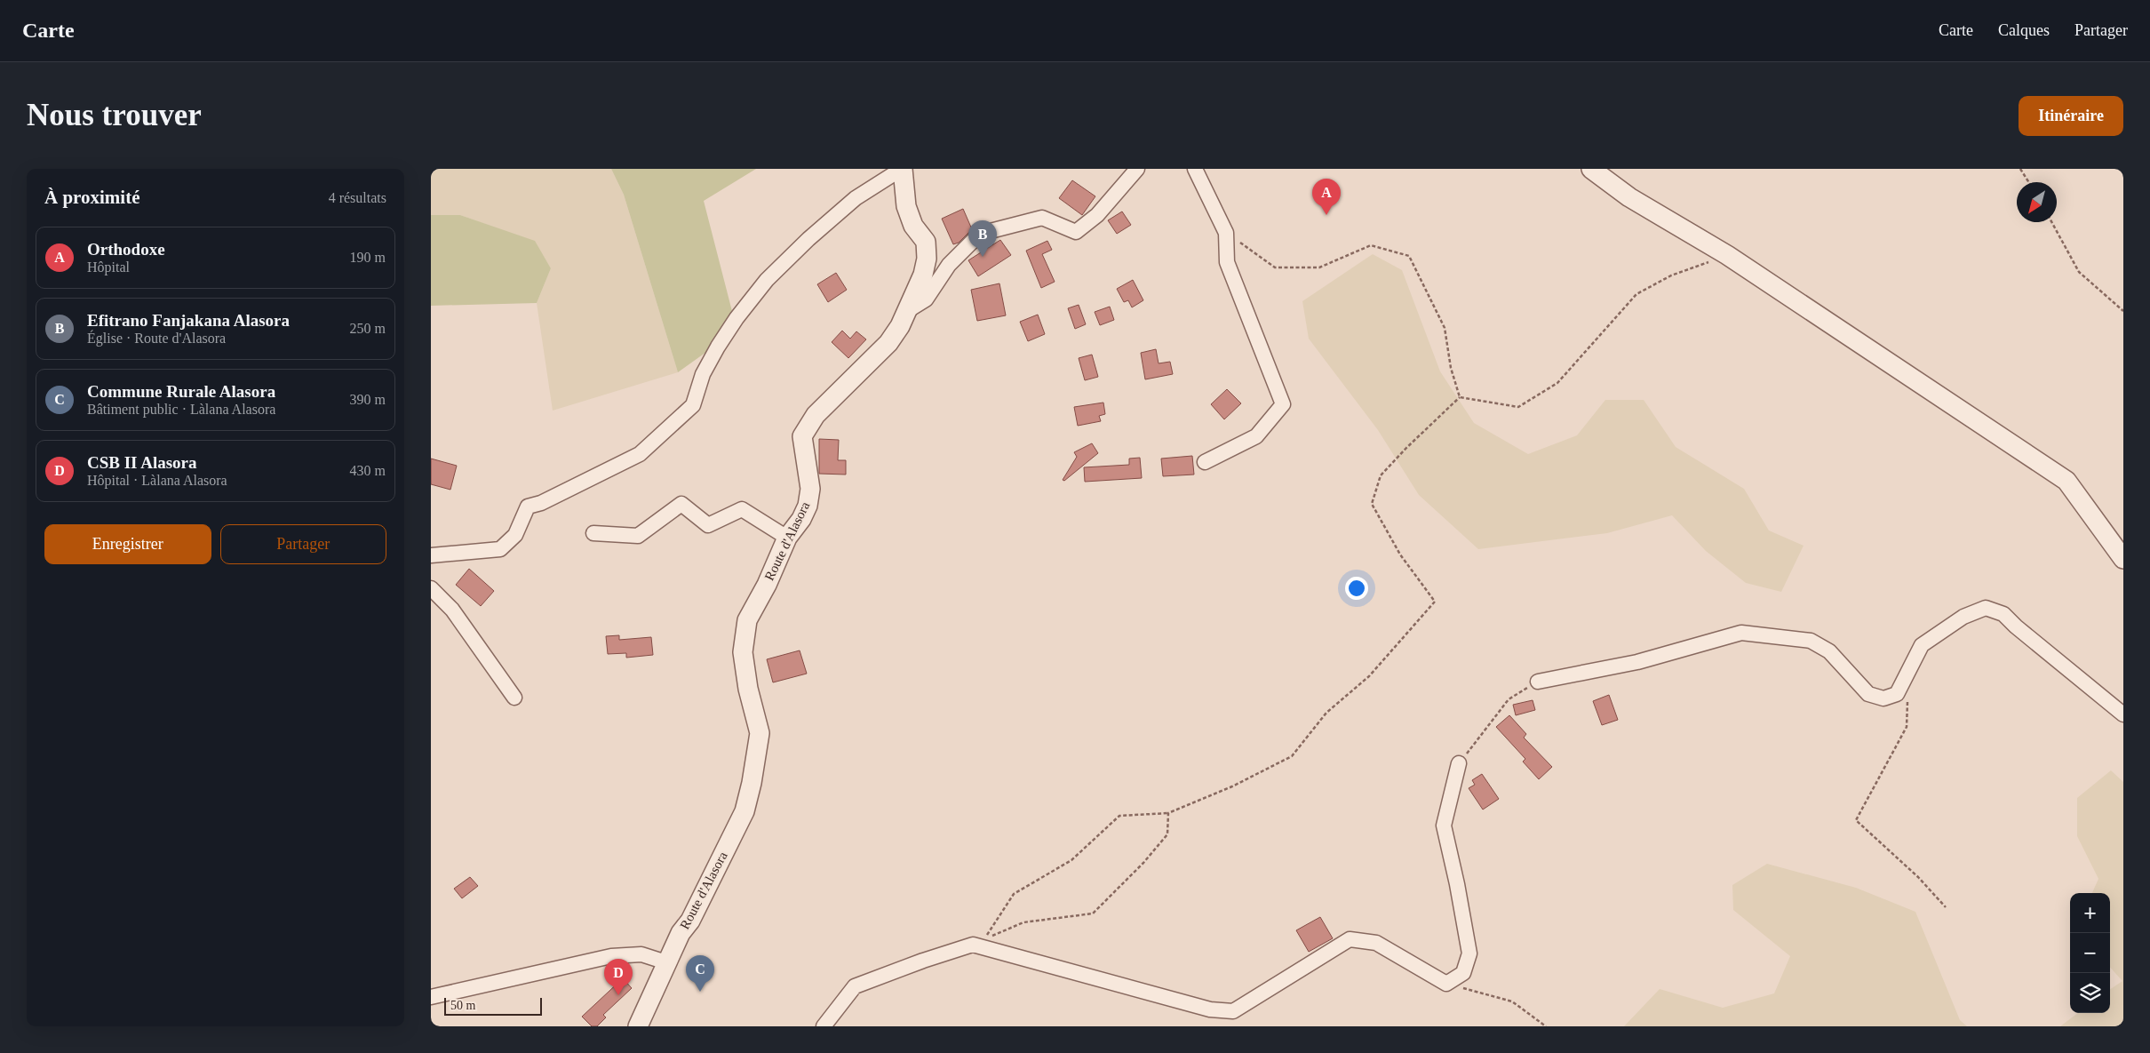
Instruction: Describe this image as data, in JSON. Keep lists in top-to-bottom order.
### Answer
{
  "streets": {
    "street": ["Route d'Alasora"]
  },
  "scale_bar": "50 m",
  "north": "bottom left",
  "page": {
    "header": "Carte",
    "nav": ["Carte", "Calques", "Partager"],
    "buttons": [
      "Itinéraire",
      ["Enregistrer", "Partager"]
    ],
    "title": "Nous trouver",
    "heading": ["À proximité", "4 résultats"],
    "pins": [
      "A",
      "B",
      "C",
      "D"
    ],
    "list": [
      {
        "mark": "A",
        "name": "Orthodoxe",
        "note": "Hôpital",
        "value": "190 m"
      },
      {
        "mark": "B",
        "name": "Efitrano Fanjakana Alasora",
        "note": "Église · Route d'Alasora",
        "value": "250 m"
      },
      {
        "mark": "C",
        "name": "Commune Rurale Alasora",
        "note": "Bâtiment public · Làlana Alasora",
        "value": "390 m"
      },
      {
        "mark": "D",
        "name": "CSB II Alasora",
        "note": "Hôpital · Làlana Alasora",
        "value": "430 m"
      }
    ],
    "map_buttons": ["+", "−"],
    "scale": "50 m"
  }
}
